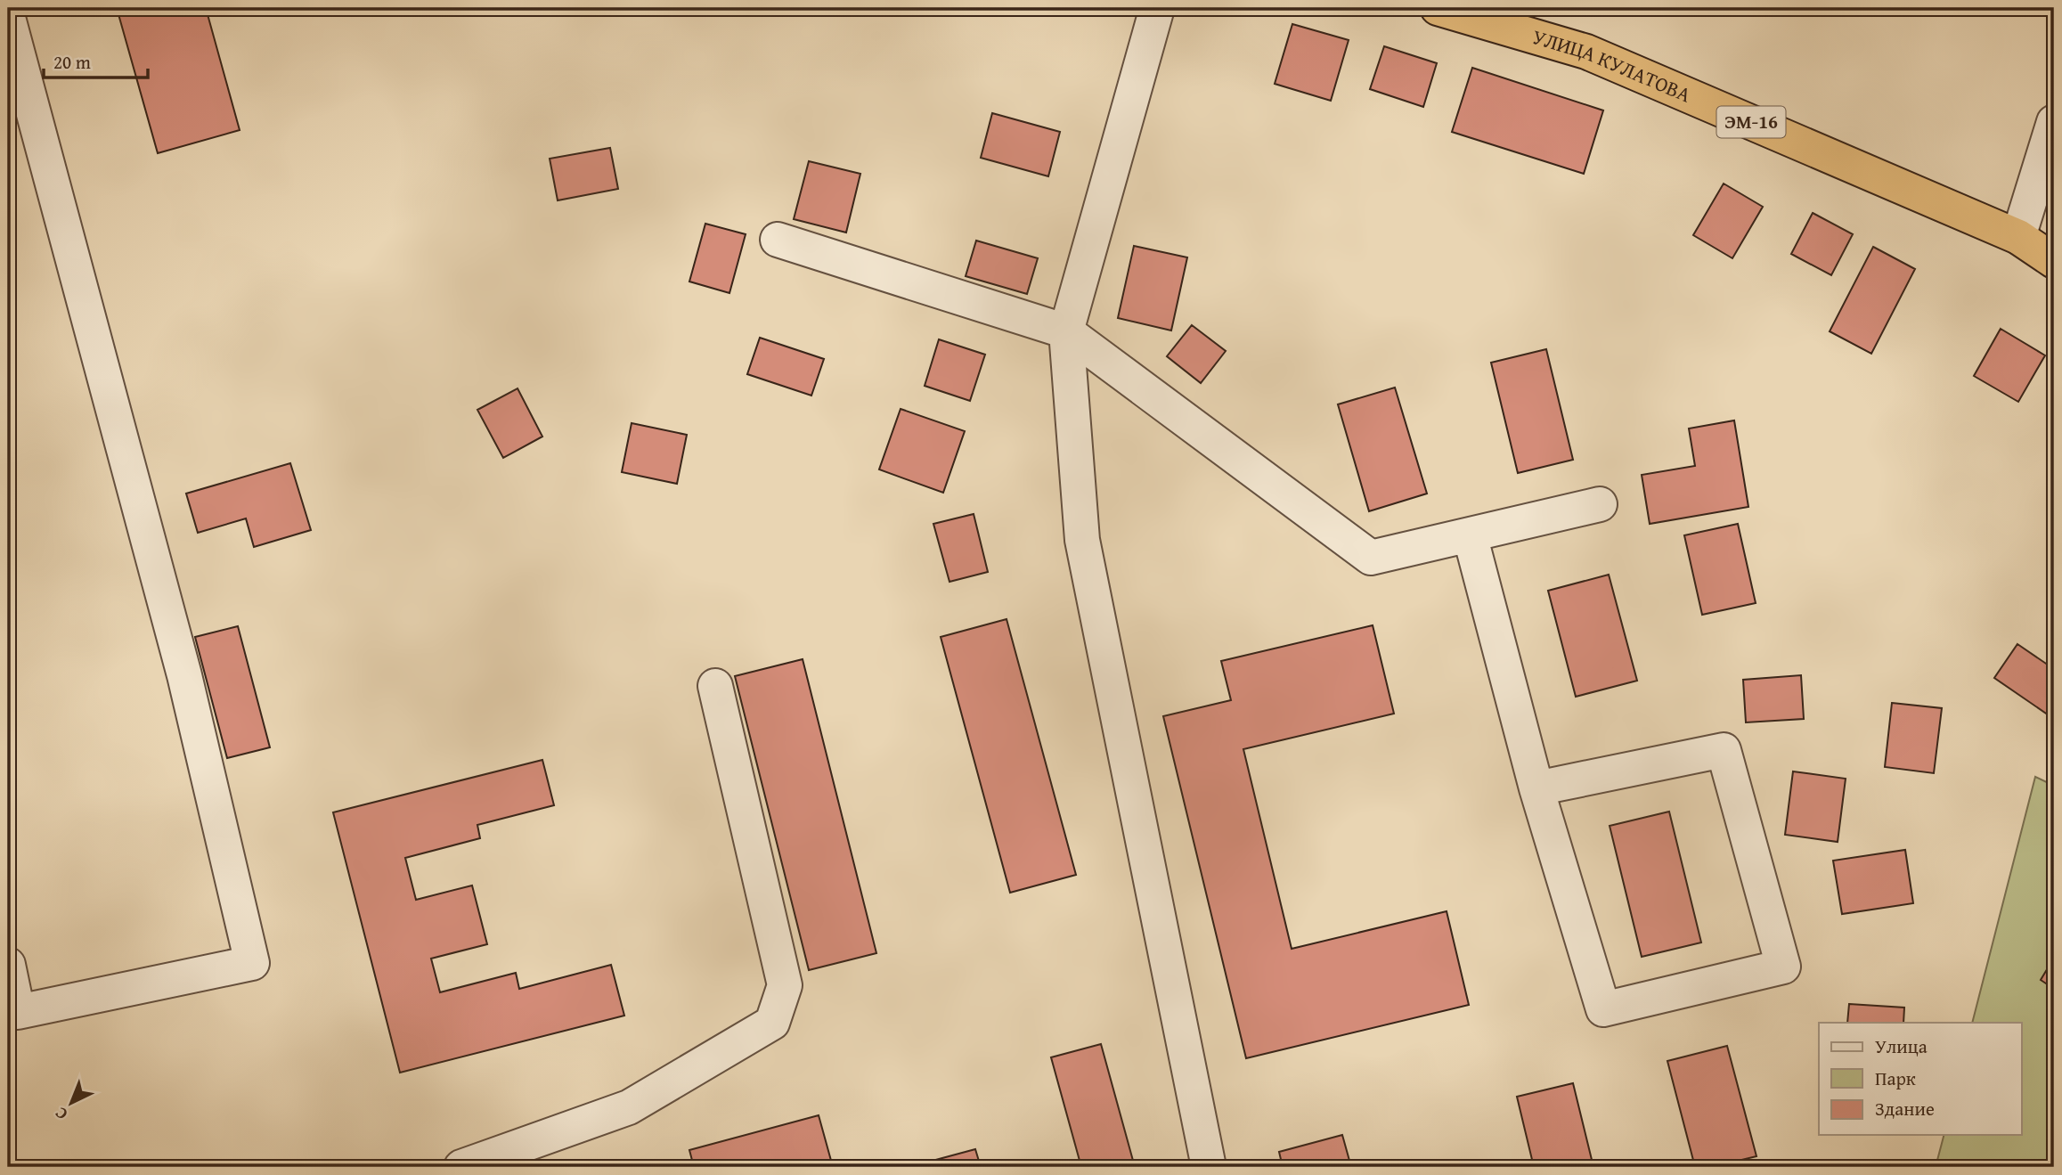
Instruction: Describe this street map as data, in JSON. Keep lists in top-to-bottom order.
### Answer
{
  "streets": {
    "highway": ["УЛИЦА КУЛАТОВА", "ЭМ-16"]
  },
  "legend": ["Улица", "Парк", "Здание"],
  "scale_bar": "20 m",
  "north": "bottom left"
}
